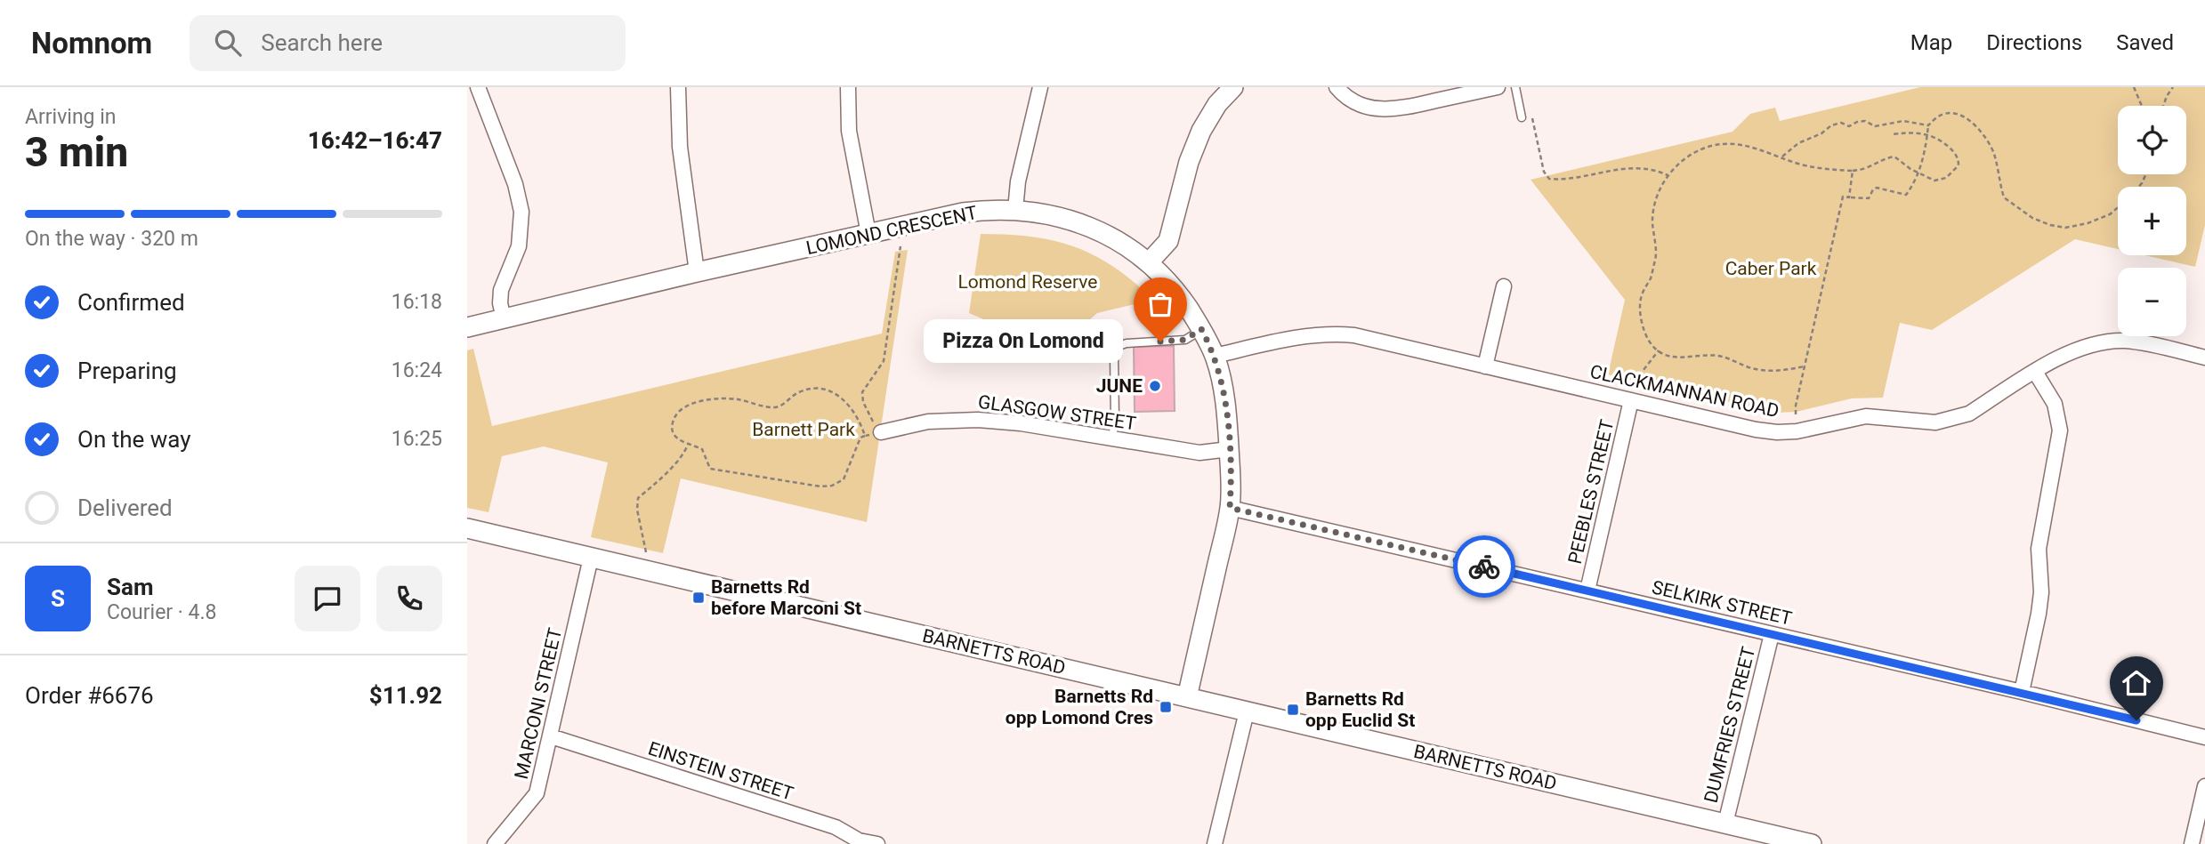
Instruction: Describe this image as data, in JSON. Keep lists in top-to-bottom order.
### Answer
{
  "streets": {
    "street": [
      "LOMOND CRESCENT",
      "CLACKMANNAN ROAD",
      "GLASGOW STREET",
      "PEEBLES STREET",
      "SELKIRK STREET",
      "BARNETTS ROAD",
      "MARCONI STREET",
      "DUMFRIES STREET",
      "EINSTEIN STREET"
    ]
  },
  "crossings": [
    ["LOMOND CRESCENT", "CLACKMANNAN ROAD"],
    ["LOMOND CRESCENT", "GLASGOW STREET"],
    ["LOMOND CRESCENT", "SELKIRK STREET"],
    ["LOMOND CRESCENT", "BARNETTS ROAD"],
    ["CLACKMANNAN ROAD", "PEEBLES STREET"],
    ["PEEBLES STREET", "SELKIRK STREET"],
    ["SELKIRK STREET", "DUMFRIES STREET"],
    ["BARNETTS ROAD", "MARCONI STREET"],
    ["BARNETTS ROAD", "DUMFRIES STREET"],
    ["MARCONI STREET", "EINSTEIN STREET"]
  ],
  "parks": ["Caber Park", "Lomond Reserve", "Barnett Park"],
  "places": {
    "other": ["Pizza On Lomond", "JUNE"],
    "transit": ["Barnetts Rd before Marconi St", "Barnetts Rd opp Lomond Cres", "Barnetts Rd opp Euclid St"]
  },
  "page": {
    "header": "Nomnom",
    "search": "Search here",
    "nav": ["Map", "Directions", "Saved"],
    "heading": ["3 min", "Arriving in", "16:42–16:47"],
    "panel": [
      "Sam",
      "Courier · 4.8",
      "Order #6676",
      "$11.92"
    ],
    "map_buttons": ["+", "−"],
    "bar": "On the way · 320 m",
    "list": [
      ["Confirmed", "16:18"],
      ["Preparing", "16:24"],
      ["On the way", "16:25"],
      "Delivered"
    ],
    "bubble": "Pizza On Lomond",
    "round": "S"
  }
}
